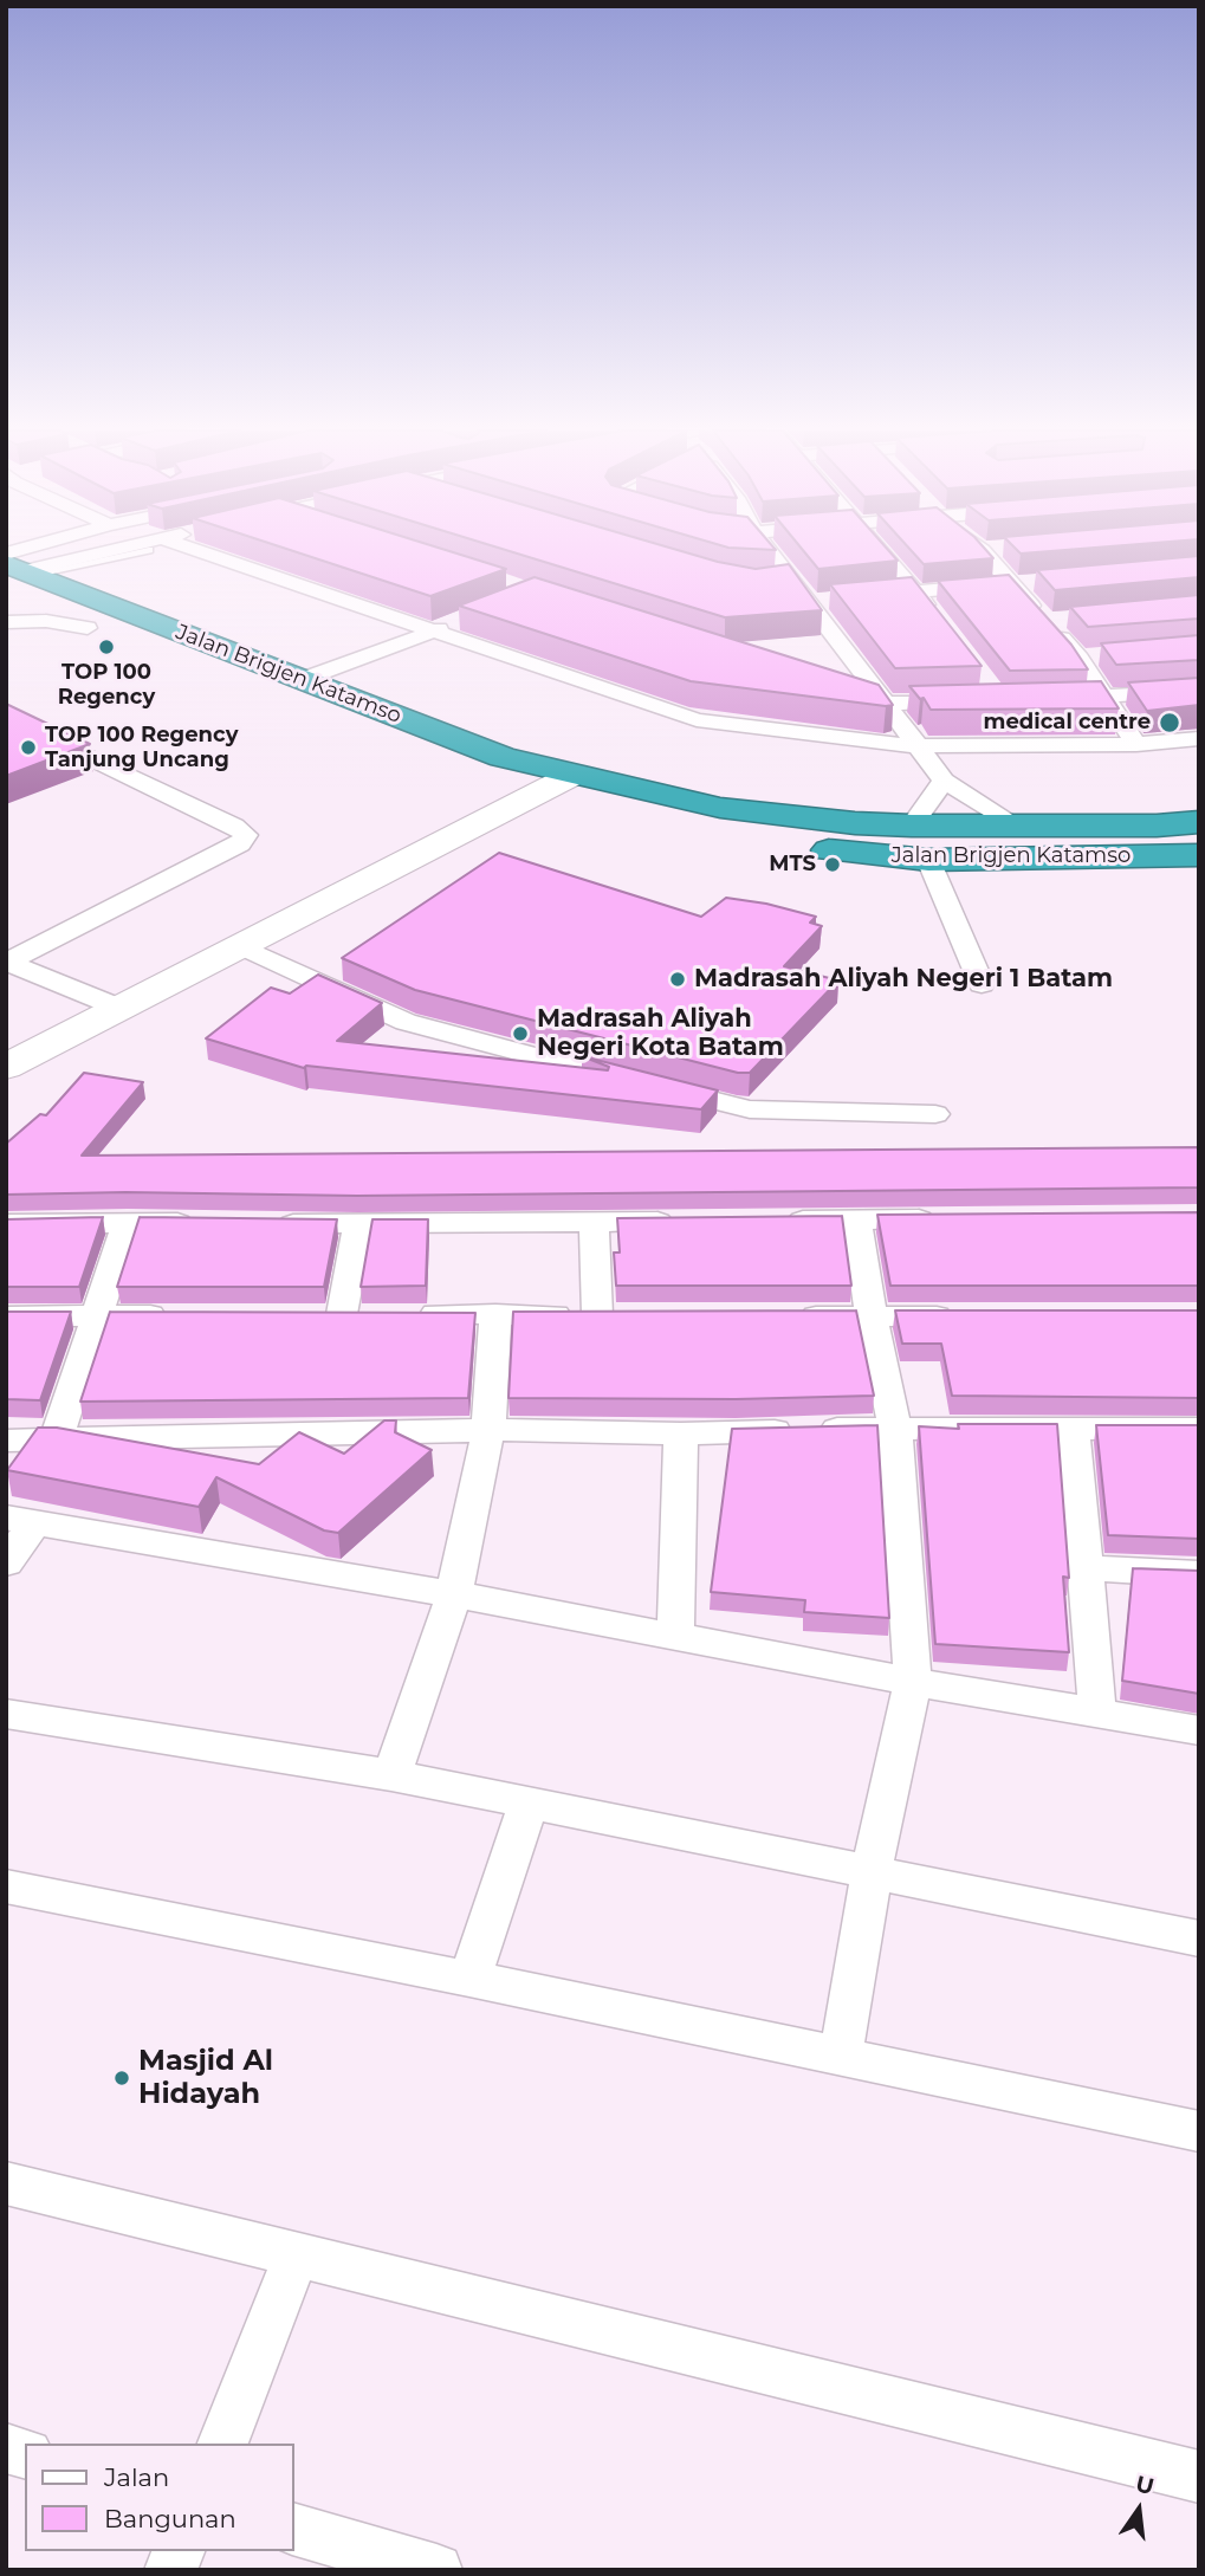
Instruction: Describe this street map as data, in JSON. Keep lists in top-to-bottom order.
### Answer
{
  "streets": {
    "highway": ["Jalan Brigjen Katamso"]
  },
  "places": [
    "TOP 100 Regency",
    "medical centre",
    "TOP 100 Regency Tanjung Uncang",
    "MTS",
    "Madrasah Aliyah Negeri 1 Batam",
    "Madrasah Aliyah Negeri Kota Batam",
    "Masjid Al Hidayah"
  ],
  "legend": ["Jalan", "Bangunan"],
  "north": "top"
}
